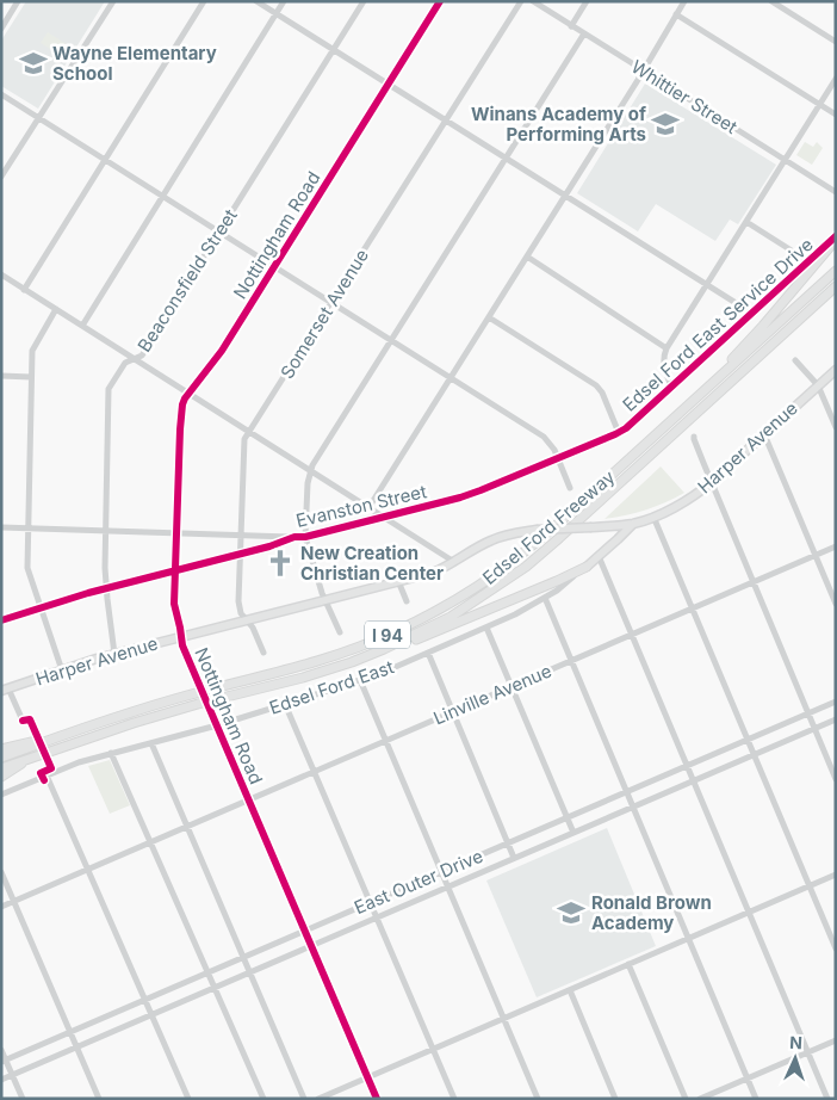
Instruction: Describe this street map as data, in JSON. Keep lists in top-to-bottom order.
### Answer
{
  "streets": {
    "highway": ["Edsel Ford Freeway", "I 94"],
    "main road": ["Harper Avenue", "Edsel Ford East"],
    "street": [
      "Whittier Street",
      "Nottingham Road",
      "Beaconsfield Street",
      "Somerset Avenue",
      "Edsel Ford East Service Drive",
      "Evanston Street",
      "Linville Avenue",
      "East Outer Drive"
    ]
  },
  "crossings": [
    ["Nottingham Road", "Harper Avenue"],
    ["Nottingham Road", "Evanston Street"],
    ["Nottingham Road", "Edsel Ford East"],
    ["Nottingham Road", "Linville Avenue"],
    ["Nottingham Road", "East Outer Drive"],
    ["Beaconsfield Street", "Harper Avenue"],
    ["Beaconsfield Street", "Evanston Street"],
    ["Somerset Avenue", "Harper Avenue"],
    ["Somerset Avenue", "Evanston Street"],
    ["Edsel Ford East Service Drive", "Evanston Street"],
    ["Harper Avenue", "Edsel Ford East"]
  ],
  "places": {
    "school or university": ["Wayne Elementary School", "Winans Academy of Performing Arts", "Ronald Brown Academy"],
    "church": ["New Creation Christian Center"]
  },
  "north": "top"
}
